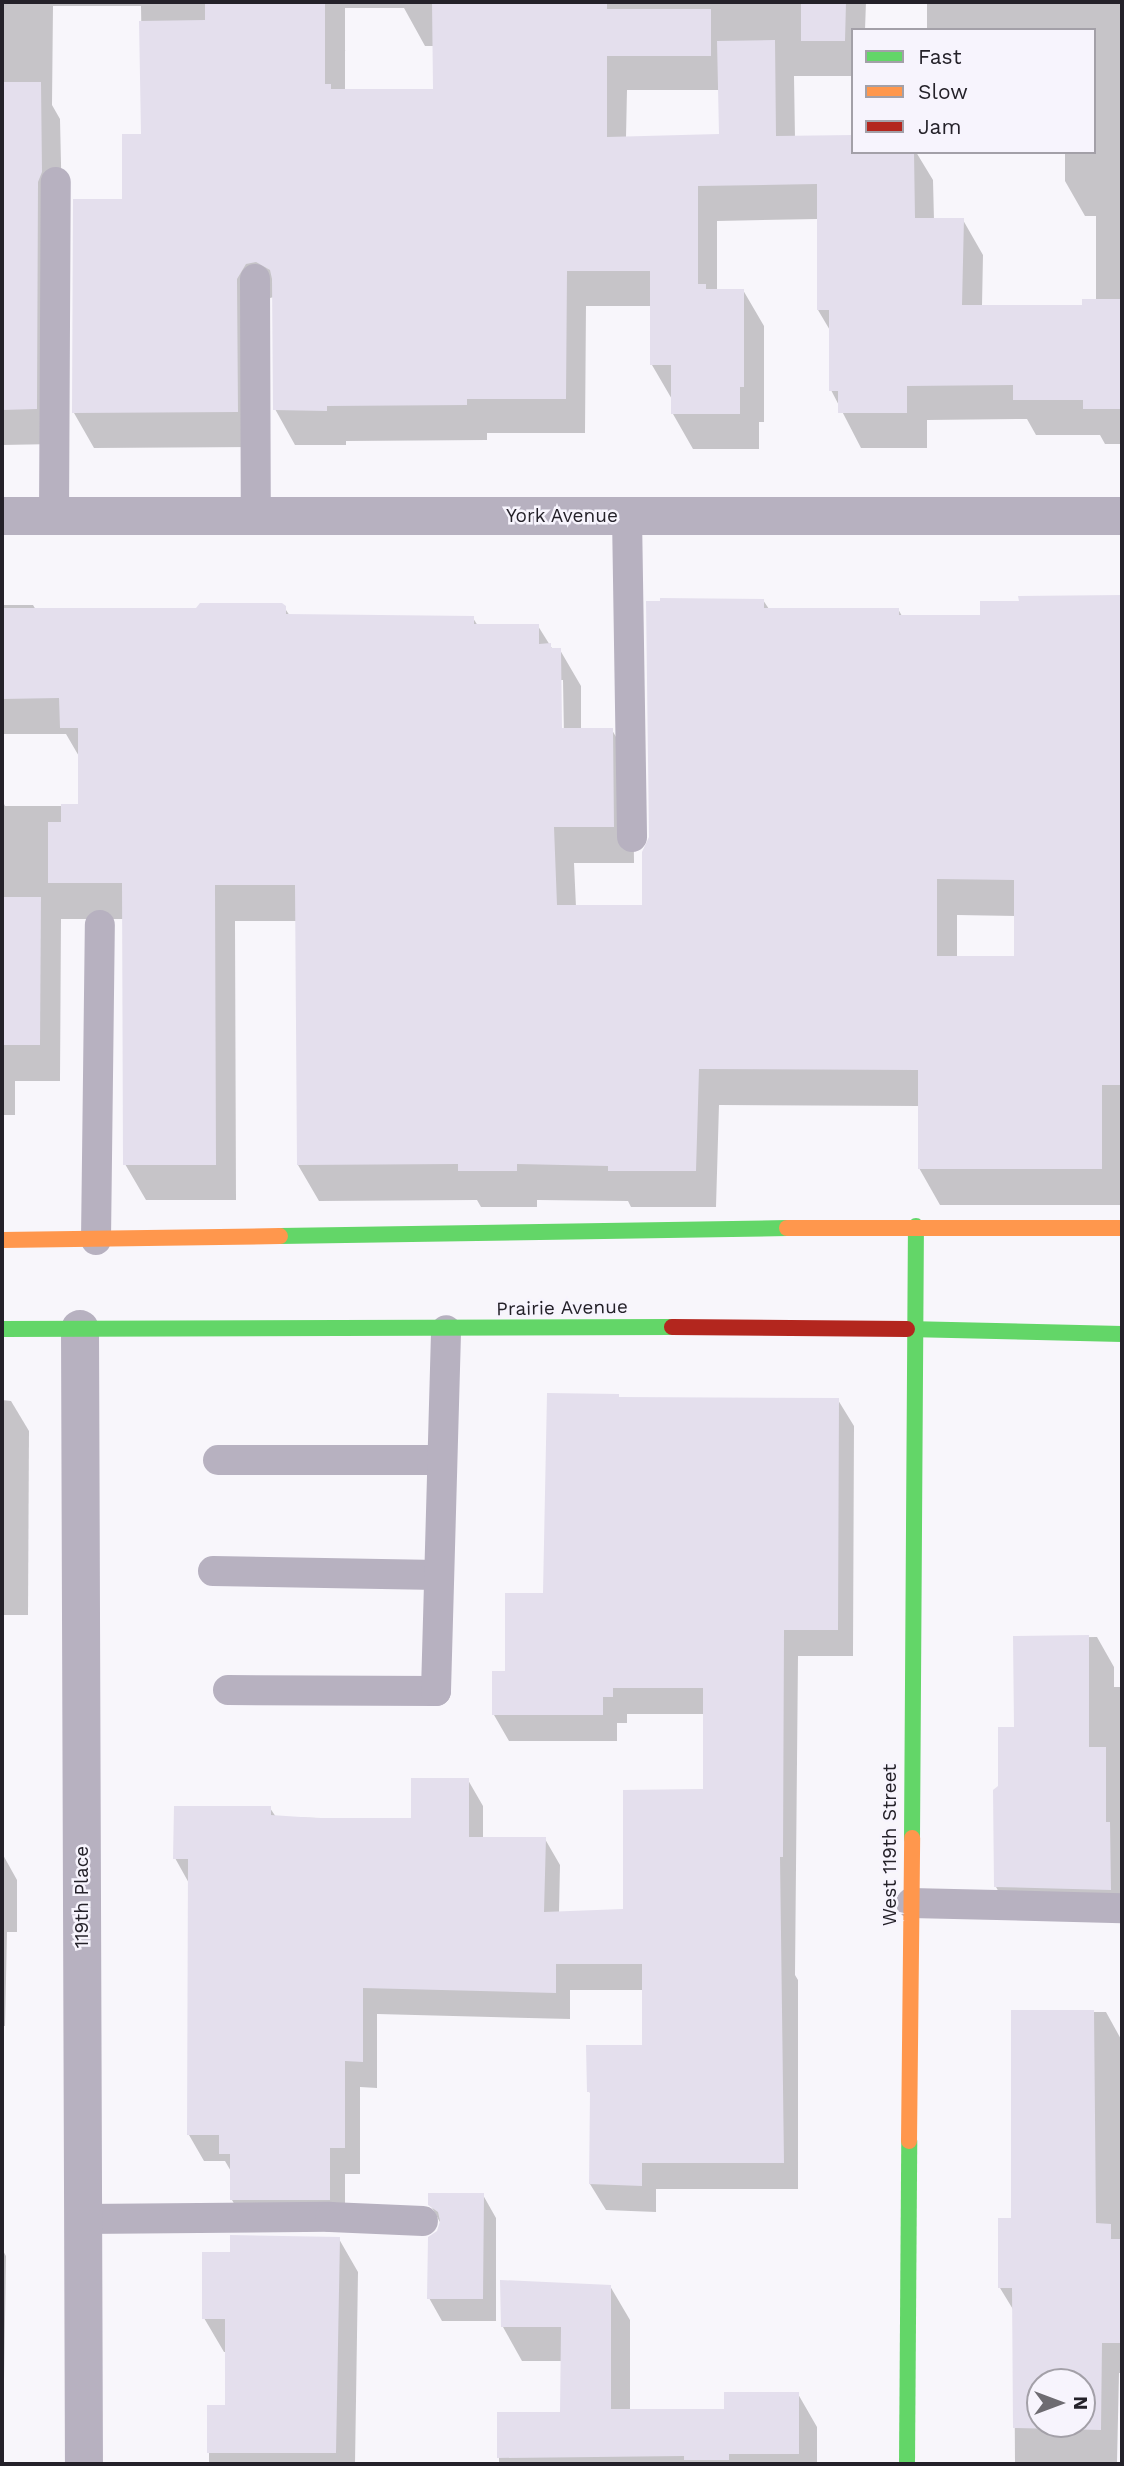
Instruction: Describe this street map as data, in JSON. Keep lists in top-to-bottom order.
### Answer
{
  "streets": {
    "main road": ["Prairie Avenue", "West 119th Street"],
    "street": ["York Avenue", "119th Place"]
  },
  "crossings": [
    ["Prairie Avenue", "West 119th Street"],
    ["Prairie Avenue", "119th Place"]
  ],
  "legend": ["Fast", "Slow", "Jam"],
  "north": "right"
}
